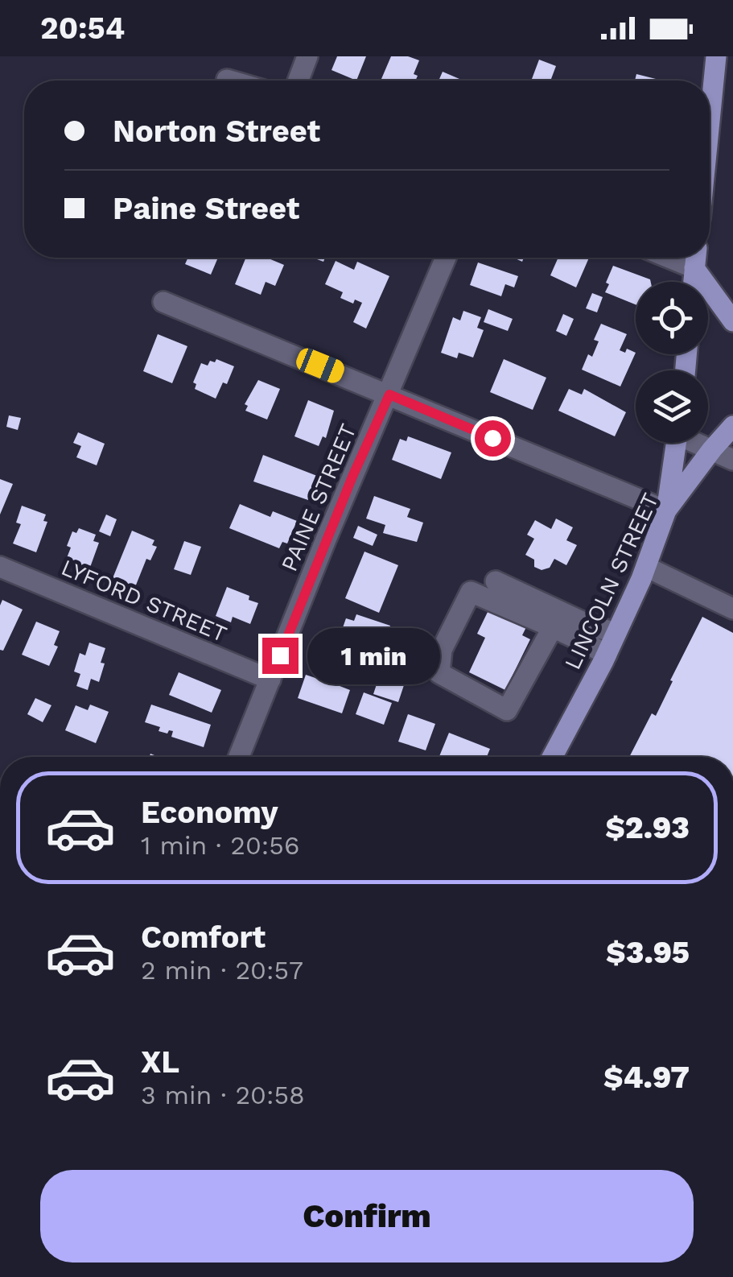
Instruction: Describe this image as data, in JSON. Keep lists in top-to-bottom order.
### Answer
{
  "streets": {
    "main road": ["LINCOLN STREET"],
    "street": ["PAINE STREET", "LYFORD STREET"]
  },
  "crossings": [
    ["PAINE STREET", "LYFORD STREET"]
  ],
  "page": {
    "status": "20:54",
    "banner": ["Norton Street", "Paine Street"],
    "bubble": "1 min",
    "list": [
      {
        "name": "Economy",
        "note": "1 min · 20:56",
        "value": "$2.93"
      },
      {
        "name": "Comfort",
        "note": "2 min · 20:57",
        "value": "$3.95"
      },
      {
        "name": "XL",
        "note": "3 min · 20:58",
        "value": "$4.97"
      }
    ],
    "buttons": "Confirm"
  }
}
